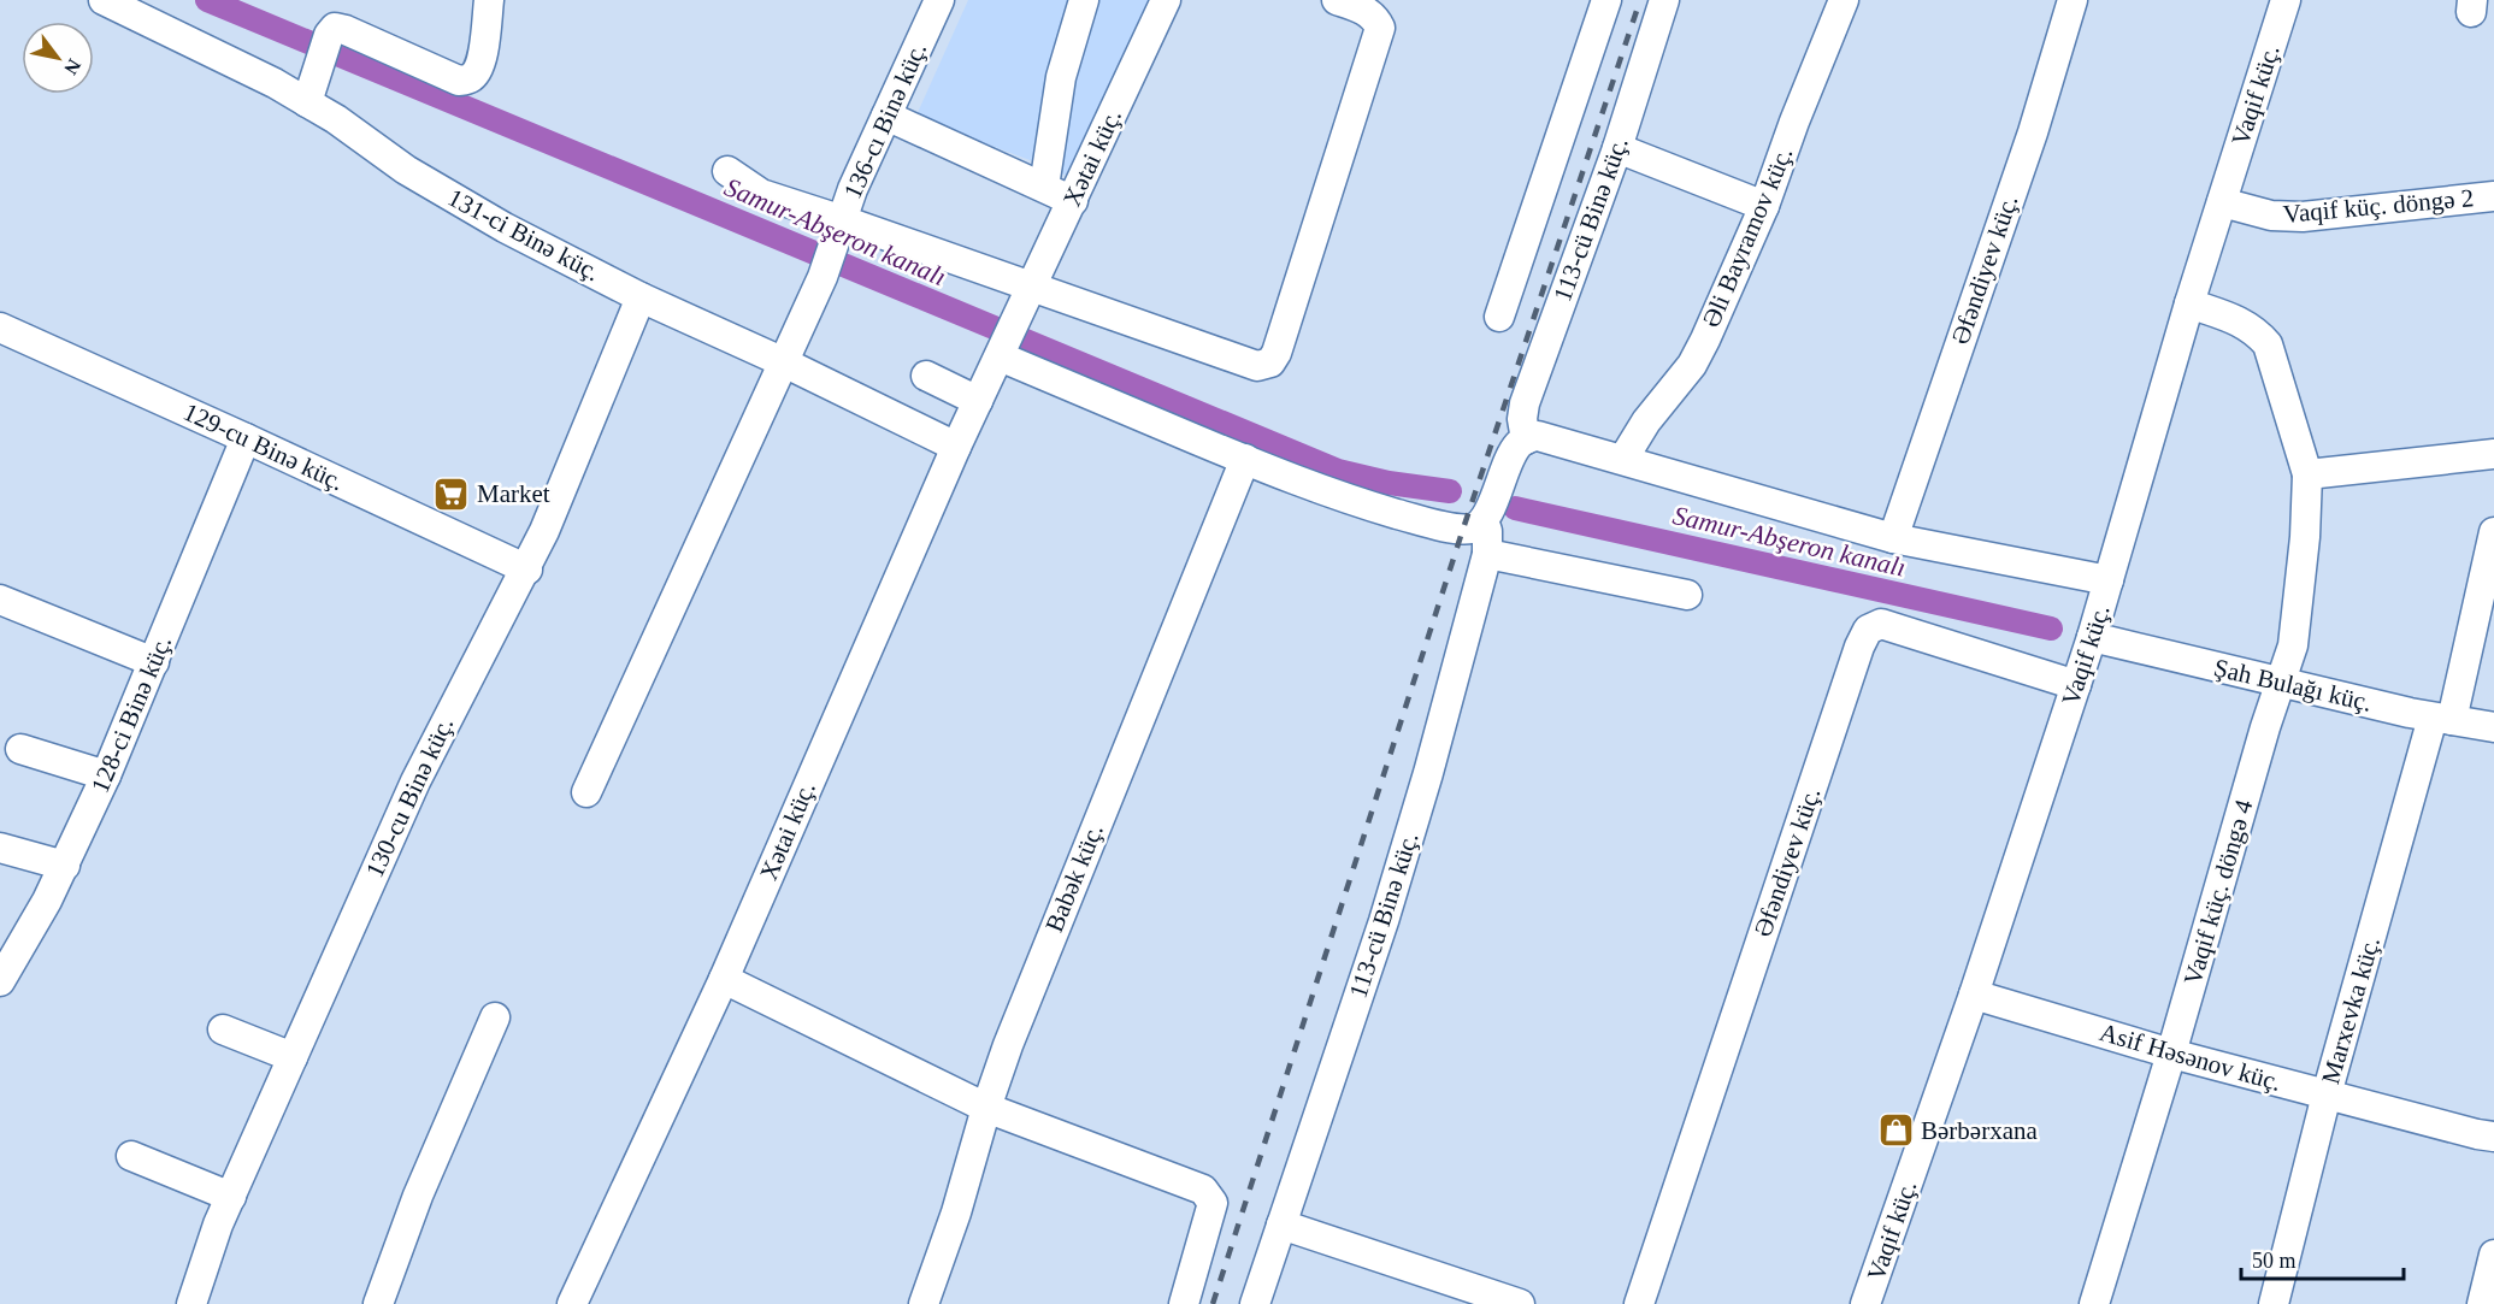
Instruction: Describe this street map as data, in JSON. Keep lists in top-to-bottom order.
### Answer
{
  "streets": {
    "street": [
      "Vaqif küç.",
      "136-cı Binə küç.",
      "Xətai küç.",
      "Vaqif küç. döngə 2",
      "113-cü Binə küç.",
      "131-ci Binə küç.",
      "Əli Bayramov küç.",
      "Əfəndiyev küç.",
      "129-cu Binə küç.",
      "Şah Bulağı küç.",
      "128-ci Binə küç.",
      "130-cu Binə küç.",
      "Babək küç.",
      "Vaqif küç. döngə 4",
      "Marxevka küç.",
      "Asif Həsənov küç."
    ]
  },
  "crossings": [
    ["Vaqif küç.", "Vaqif küç. döngə 2"],
    ["Vaqif küç.", "Əfəndiyev küç."],
    ["Vaqif küç.", "Şah Bulağı küç."],
    ["Vaqif küç.", "Vaqif küç. döngə 4"],
    ["Vaqif küç.", "Asif Həsənov küç."],
    ["136-cı Binə küç.", "131-ci Binə küç."],
    ["Xətai küç.", "131-ci Binə küç."],
    ["131-ci Binə küç.", "130-cu Binə küç."],
    ["129-cu Binə küç.", "128-ci Binə küç."],
    ["129-cu Binə küç.", "130-cu Binə küç."],
    ["Şah Bulağı küç.", "Vaqif küç. döngə 4"],
    ["Şah Bulağı küç.", "Marxevka küç."],
    ["Vaqif küç. döngə 4", "Asif Həsənov küç."],
    ["Marxevka küç.", "Asif Həsənov küç."]
  ],
  "water": ["Samur-Abşeron kanalı"],
  "places": {
    "supermarket": ["Market"],
    "shop": ["Bərbərxana"]
  },
  "scale_bar": "50 m",
  "north": "bottom right"
}
